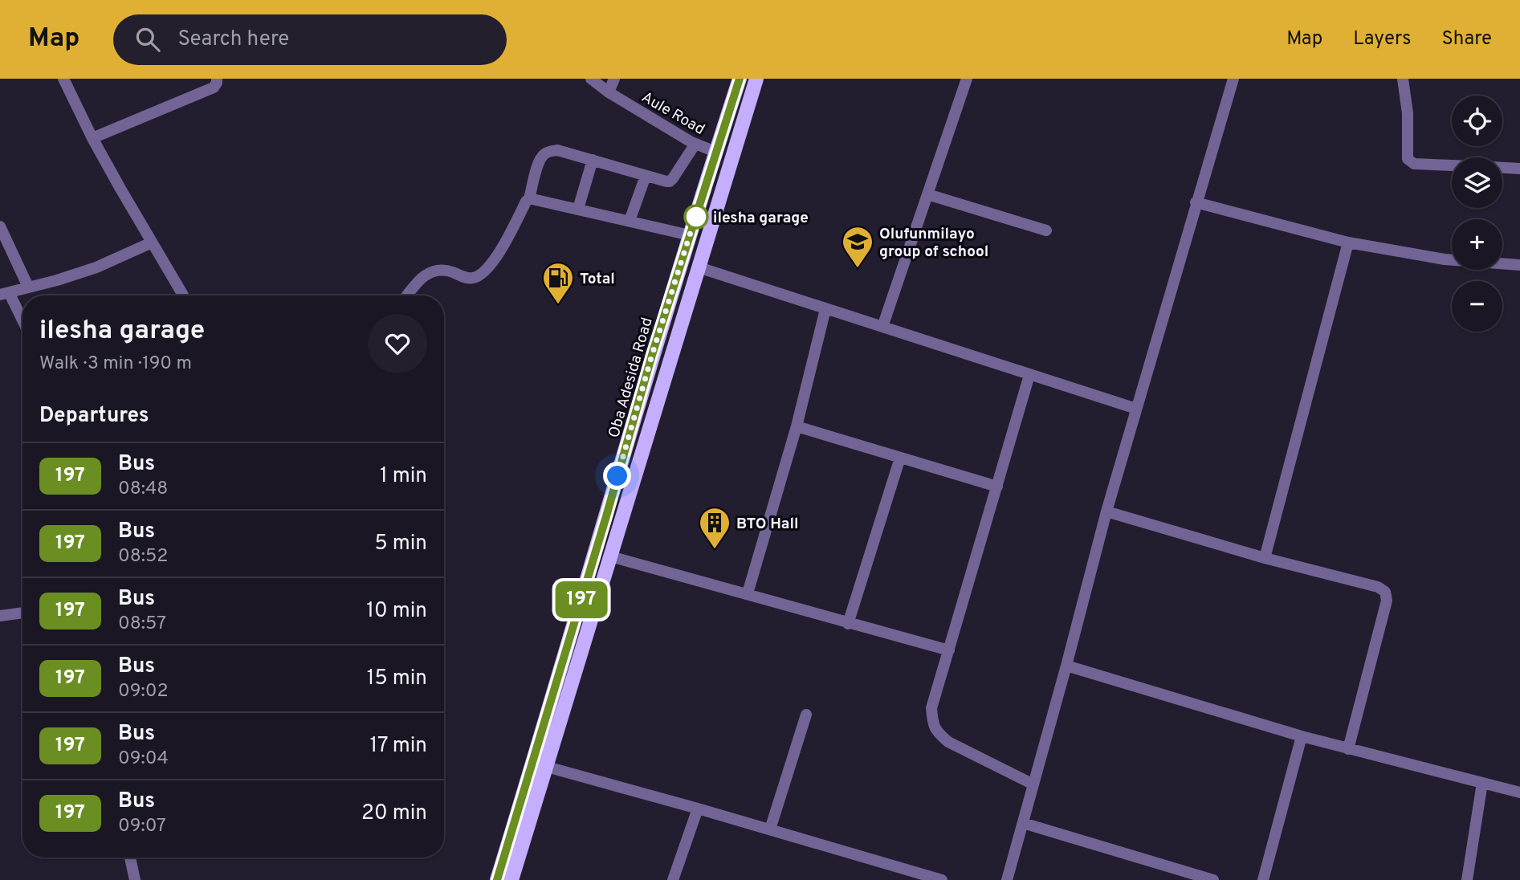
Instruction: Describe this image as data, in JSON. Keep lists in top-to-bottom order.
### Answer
{
  "streets": {
    "main road": ["Oba Adesida Road"],
    "street": ["Aule Road"]
  },
  "crossings": [
    ["Aule Road", "Oba Adesida Road"]
  ],
  "places": {
    "other": ["ilesha garage"],
    "school or university": ["Olufunmilayo group of school"],
    "fuel station": ["Total"],
    "building": ["BTO Hall"]
  },
  "lines": ["bus line 197"],
  "page": {
    "header": "Map",
    "search": "Search here",
    "nav": ["Map", "Layers", "Share"],
    "on_map": "197",
    "map_buttons": ["+", "−"],
    "heading": [
      ["ilesha garage", "Walk · 3 min · 190 m"],
      "Departures"
    ],
    "list": [
      {
        "mark": "197",
        "name": "Bus",
        "note": "08:48",
        "value": "1 min"
      },
      {
        "mark": "197",
        "name": "Bus",
        "note": "08:52",
        "value": "5 min"
      },
      {
        "mark": "197",
        "name": "Bus",
        "note": "08:57",
        "value": "10 min"
      },
      {
        "mark": "197",
        "name": "Bus",
        "note": "09:02",
        "value": "15 min"
      },
      {
        "mark": "197",
        "name": "Bus",
        "note": "09:04",
        "value": "17 min"
      },
      {
        "mark": "197",
        "name": "Bus",
        "note": "09:07",
        "value": "20 min"
      }
    ]
  }
}
